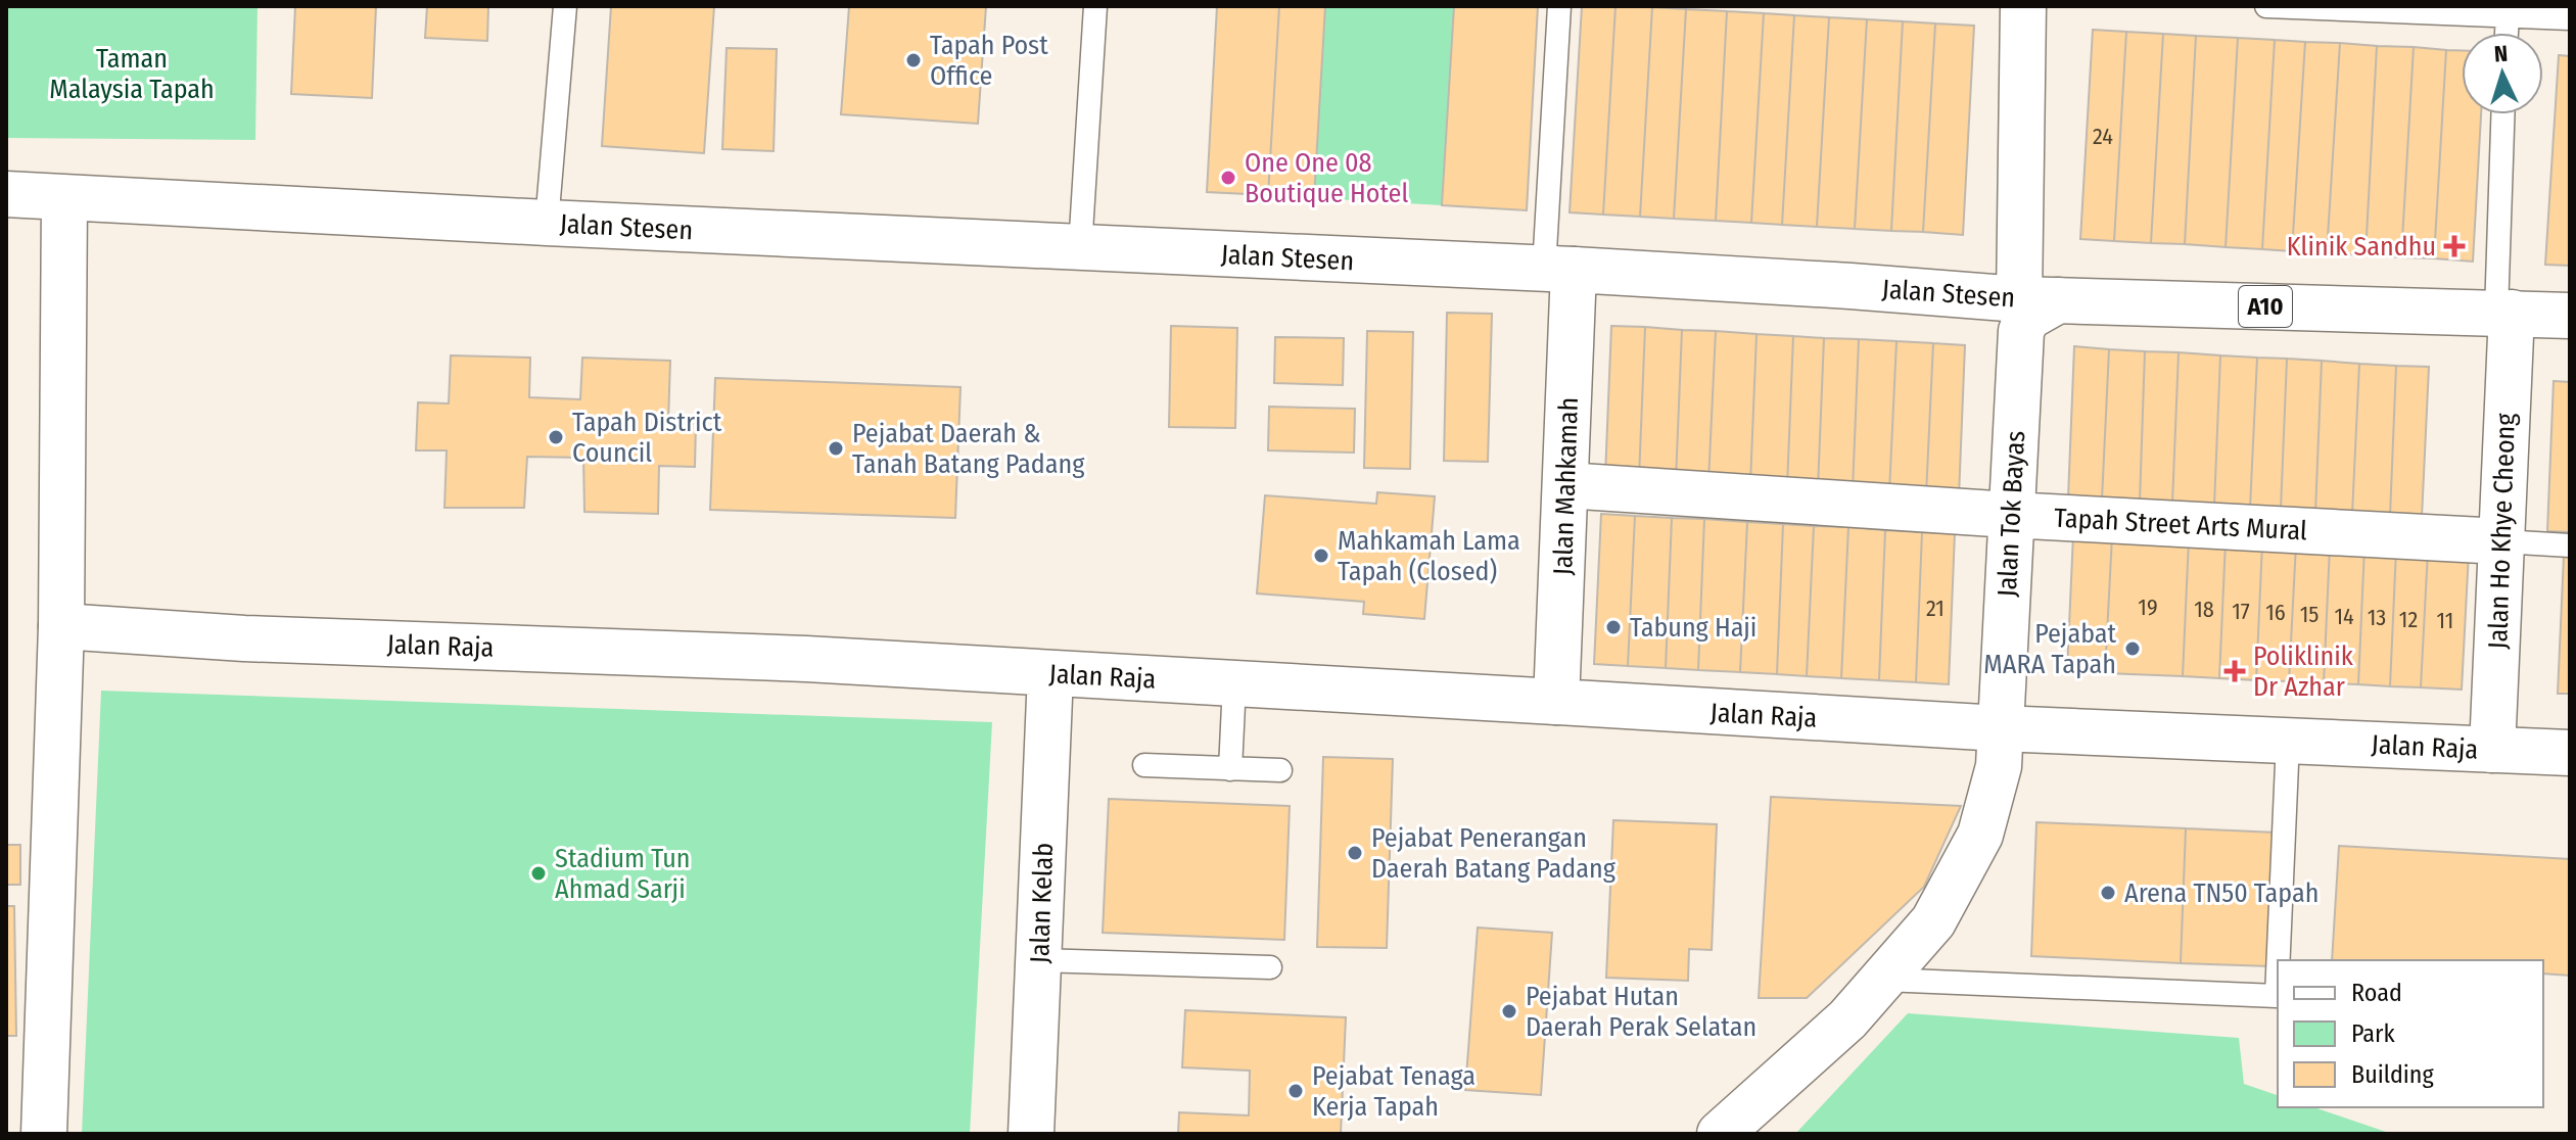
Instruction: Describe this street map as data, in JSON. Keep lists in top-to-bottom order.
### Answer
{
  "streets": {
    "main road": [
      "Jalan Stesen",
      "A10",
      "Jalan Mahkamah",
      "Jalan Tok Bayas",
      "Tapah Street Arts Mural",
      "Jalan Ho Khye Cheong",
      "Jalan Raja",
      "Jalan Kelab"
    ]
  },
  "crossings": [
    ["Jalan Stesen", "Jalan Mahkamah"],
    ["Jalan Stesen", "Jalan Tok Bayas"],
    ["Jalan Stesen", "Jalan Ho Khye Cheong"],
    ["Jalan Mahkamah", "Tapah Street Arts Mural"],
    ["Jalan Mahkamah", "Jalan Raja"],
    ["Jalan Tok Bayas", "Tapah Street Arts Mural"],
    ["Jalan Tok Bayas", "Jalan Raja"],
    ["Tapah Street Arts Mural", "Jalan Ho Khye Cheong"],
    ["Jalan Ho Khye Cheong", "Jalan Raja"],
    ["Jalan Raja", "Jalan Kelab"]
  ],
  "parks": ["Taman Malaysia Tapah"],
  "places": {
    "other": [
      "Tapah Post Office",
      "One One 08 Boutique Hotel",
      "Tapah District Council",
      "Pejabat Daerah & Tanah Batang Padang",
      "Mahkamah Lama Tapah (Closed)",
      "Tabung Haji",
      "Pejabat MARA Tapah",
      "Pejabat Penerangan Daerah Batang Padang",
      "Stadium Tun Ahmad Sarji",
      "Arena TN50 Tapah",
      "Pejabat Hutan Daerah Perak Selatan",
      "Pejabat Tenaga Kerja Tapah"
    ],
    "health": ["Klinik Sandhu", "Poliklinik Dr Azhar"]
  },
  "house_numbers": [
    "24",
    "19",
    "21",
    "18",
    "17",
    "16",
    "15",
    "14",
    "13",
    "12",
    "11"
  ],
  "legend": ["Road", "Park", "Building"],
  "north": "top"
}
